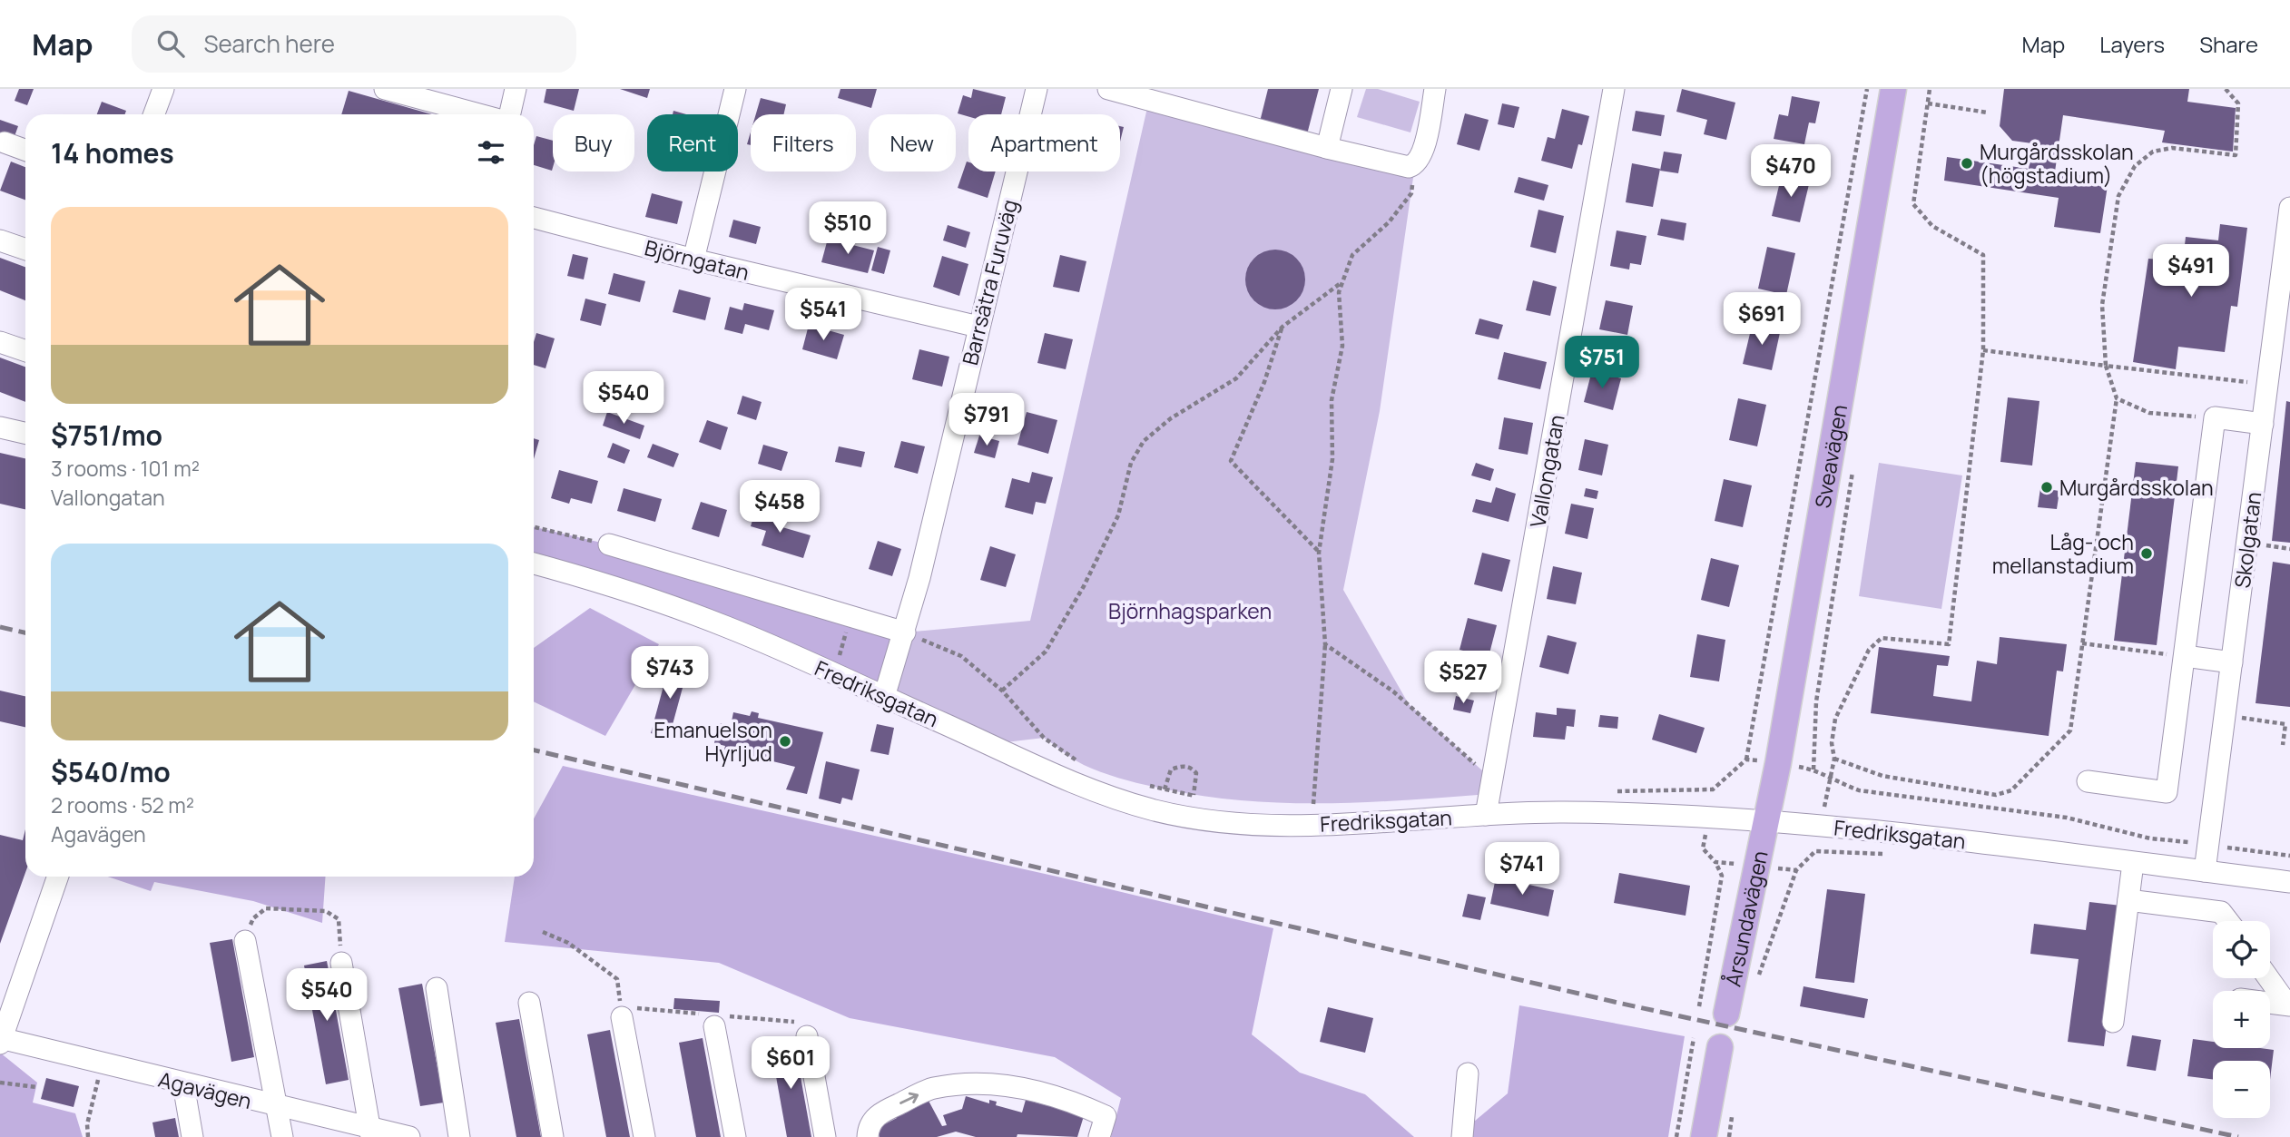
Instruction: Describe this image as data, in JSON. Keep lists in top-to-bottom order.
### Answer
{
  "streets": {
    "main road": ["Sveavägen", "Årsundavägen"],
    "street": [
      "Björngatan",
      "Barrsätra Furuväg",
      "Vallongatan",
      "Skolgatan",
      "Fredriksgatan",
      "Agavägen"
    ]
  },
  "crossings": [
    ["Björngatan", "Barrsätra Furuväg"],
    ["Barrsätra Furuväg", "Fredriksgatan"],
    ["Sveavägen", "Fredriksgatan"],
    ["Sveavägen", "Årsundavägen"],
    ["Vallongatan", "Fredriksgatan"],
    ["Skolgatan", "Fredriksgatan"],
    ["Fredriksgatan", "Årsundavägen"]
  ],
  "parks": ["Björnhagsparken"],
  "places": [
    "Murgårdsskolan (högstadium)",
    "Murgårdsskolan",
    "Låg- och mellanstadium",
    "Emanuelson Hyrljud"
  ],
  "page": {
    "header": "Map",
    "search": "Search here",
    "nav": ["Map", "Layers", "Share"],
    "chip": [
      "Buy",
      "Rent",
      "Filters",
      "New",
      "Apartment"
    ],
    "heading": "14 homes",
    "price": [
      "$470",
      "$510",
      "$491",
      "$541",
      "$691",
      "$751",
      "$540",
      "$791",
      "$458",
      "$743",
      "$527",
      "$741",
      "$540",
      "$601"
    ],
    "list": [
      {
        "name": "$751/mo",
        "note": "3 rooms · 101 m² · Vallongatan"
      },
      {
        "name": "$540/mo",
        "note": "2 rooms · 52 m² · Agavägen"
      }
    ],
    "map_buttons": ["+", "−"]
  }
}
